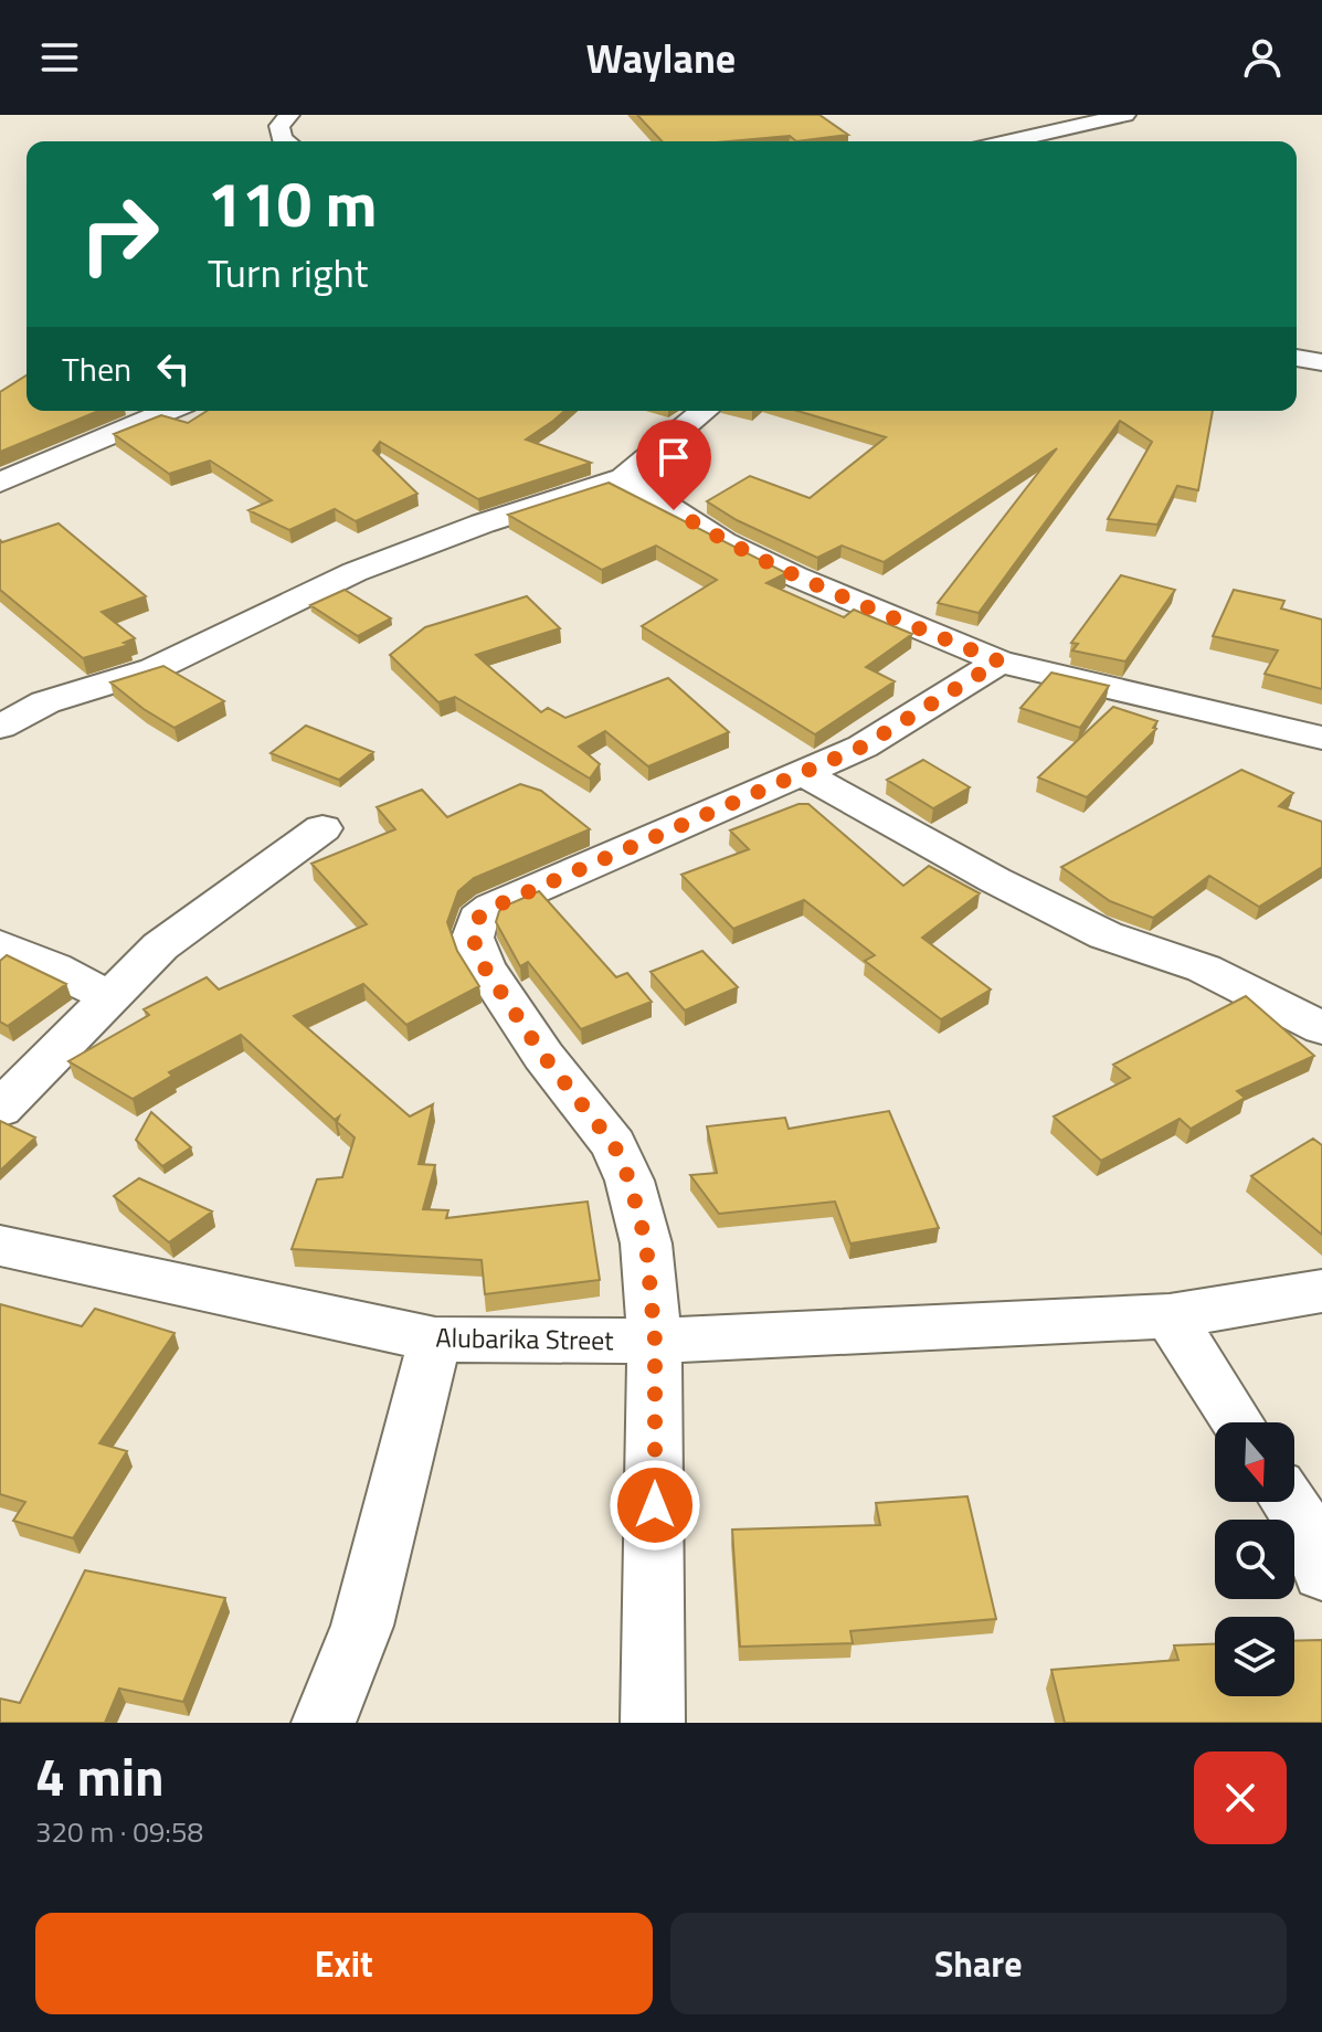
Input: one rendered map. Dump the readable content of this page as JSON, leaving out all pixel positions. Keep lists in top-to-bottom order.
{
  "streets": {
    "street": ["Alubarika Street"]
  },
  "north": "bottom",
  "page": {
    "header": "Waylane",
    "turn": ["110 m", "Turn right"],
    "then": "Then",
    "heading": ["4 min", "320 m · 09:58"],
    "buttons": ["Exit", "Share"]
  }
}
